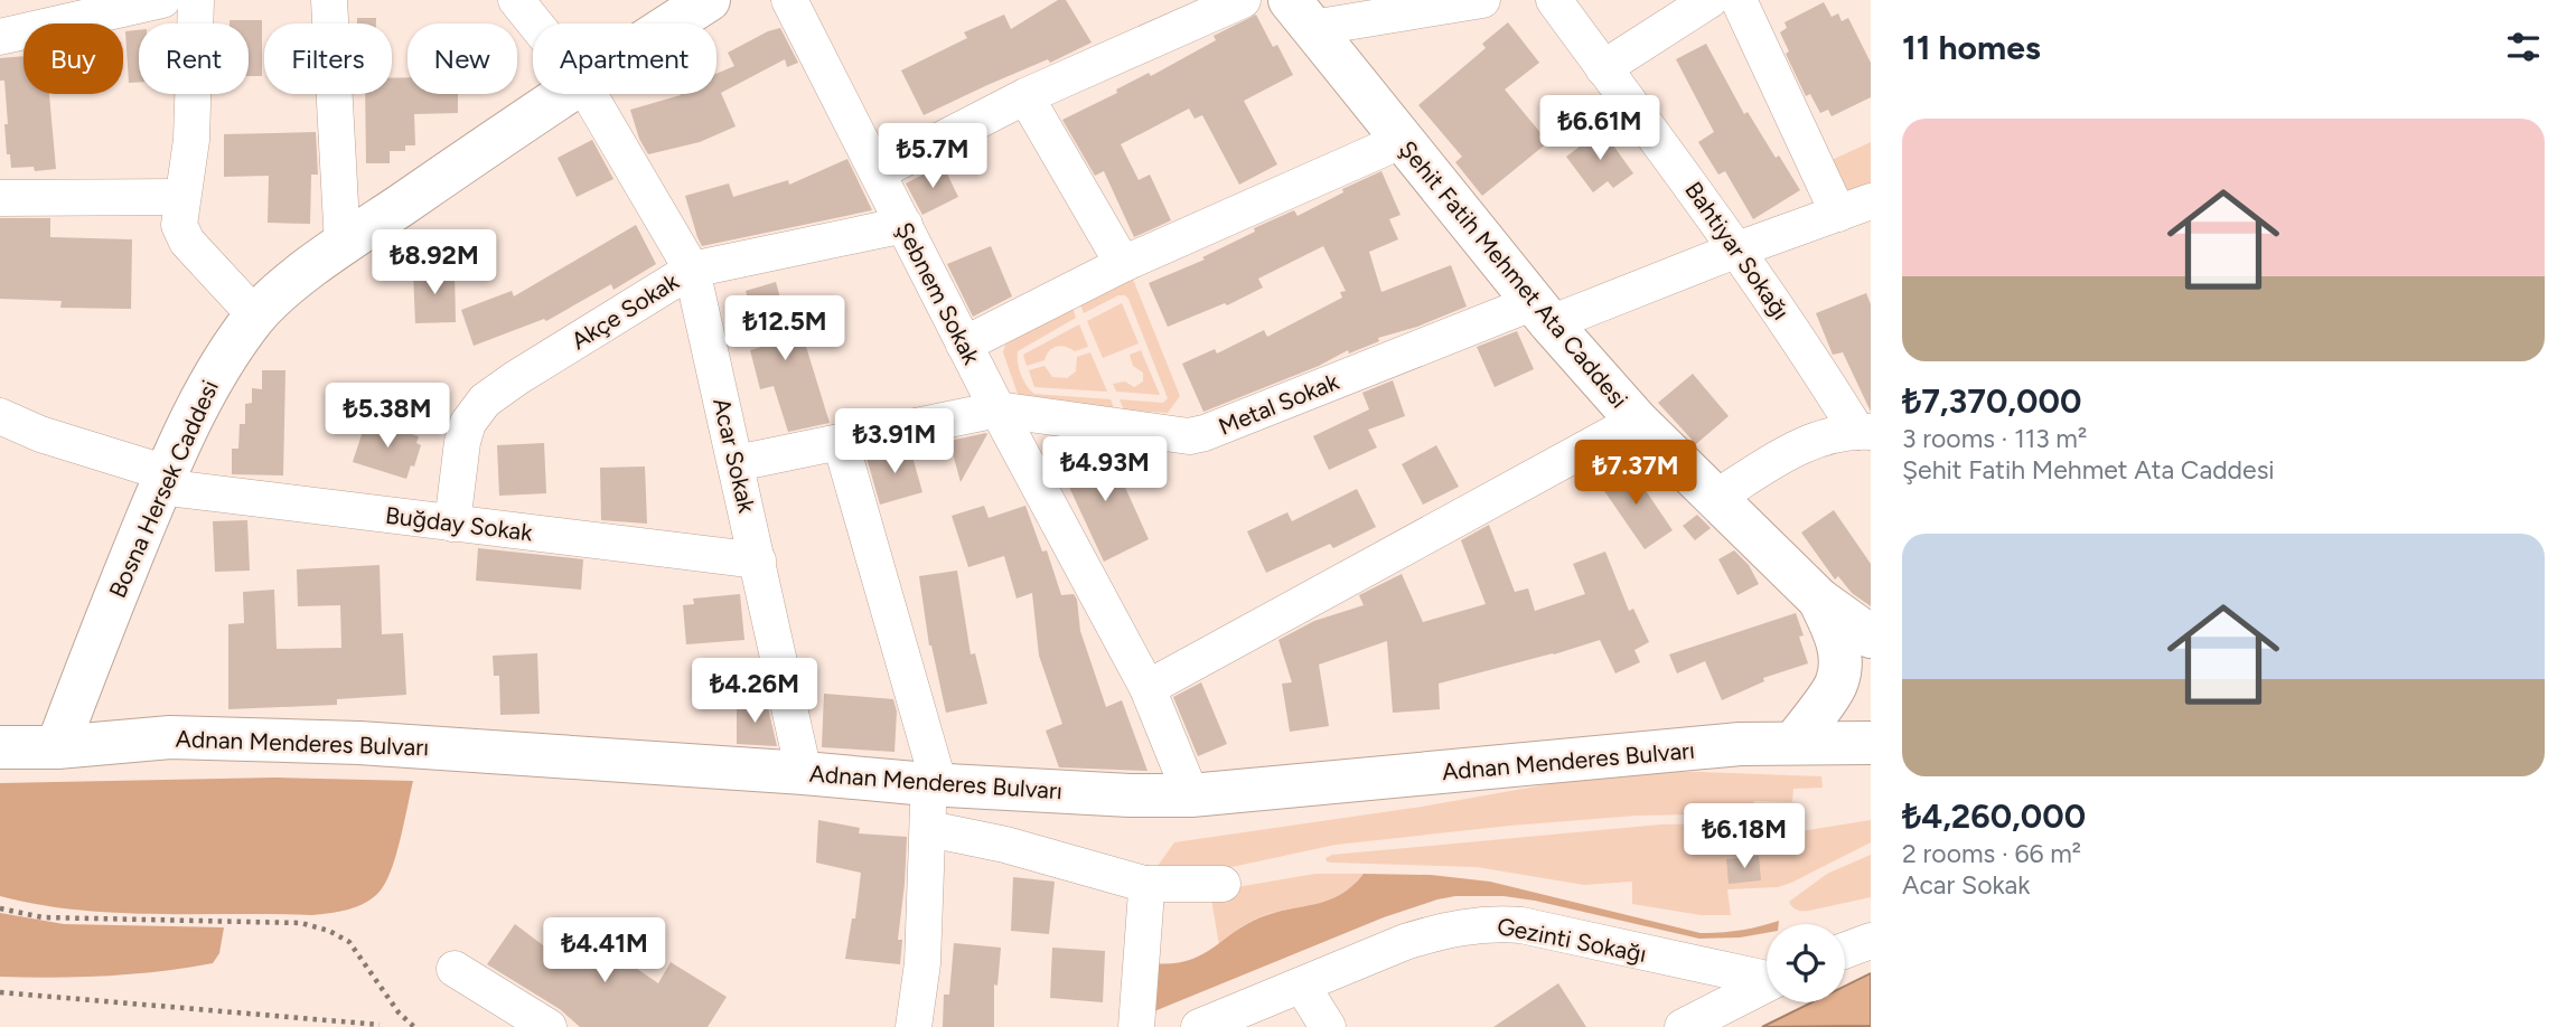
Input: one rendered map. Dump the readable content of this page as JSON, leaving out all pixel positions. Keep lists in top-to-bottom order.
{
  "streets": {
    "main road": ["Şehit Fatih Mehmet Ata Caddesi", "Bosna Hersek Caddesi", "Adnan Menderes Bulvarı"],
    "street": [
      "Bahtiyar Sokağı",
      "Şebnem Sokak",
      "Akçe Sokak",
      "Metal Sokak",
      "Acar Sokak",
      "Buğday Sokak",
      "Gezinti Sokağı"
    ]
  },
  "crossings": [
    ["Bahtiyar Sokağı", "Metal Sokak"],
    ["Şehit Fatih Mehmet Ata Caddesi", "Metal Sokak"],
    ["Şehit Fatih Mehmet Ata Caddesi", "Adnan Menderes Bulvarı"],
    ["Şebnem Sokak", "Akçe Sokak"],
    ["Şebnem Sokak", "Metal Sokak"],
    ["Şebnem Sokak", "Adnan Menderes Bulvarı"],
    ["Akçe Sokak", "Acar Sokak"],
    ["Akçe Sokak", "Buğday Sokak"],
    ["Metal Sokak", "Acar Sokak"],
    ["Acar Sokak", "Buğday Sokak"],
    ["Acar Sokak", "Adnan Menderes Bulvarı"],
    ["Bosna Hersek Caddesi", "Buğday Sokak"],
    ["Bosna Hersek Caddesi", "Adnan Menderes Bulvarı"]
  ],
  "page": {
    "heading": "11 homes",
    "chip": [
      "Buy",
      "Rent",
      "Filters",
      "New",
      "Apartment"
    ],
    "list": [
      {
        "name": "₺7,370,000",
        "note": "3 rooms · 113 m² · Şehit Fatih Mehmet Ata Caddesi"
      },
      {
        "name": "₺4,260,000",
        "note": "2 rooms · 66 m² · Acar Sokak"
      }
    ],
    "price": [
      "₺6.61M",
      "₺5.7M",
      "₺8.92M",
      "₺12.5M",
      "₺5.38M",
      "₺3.91M",
      "₺4.93M",
      "₺7.37M",
      "₺4.26M",
      "₺6.18M",
      "₺4.41M"
    ]
  }
}
